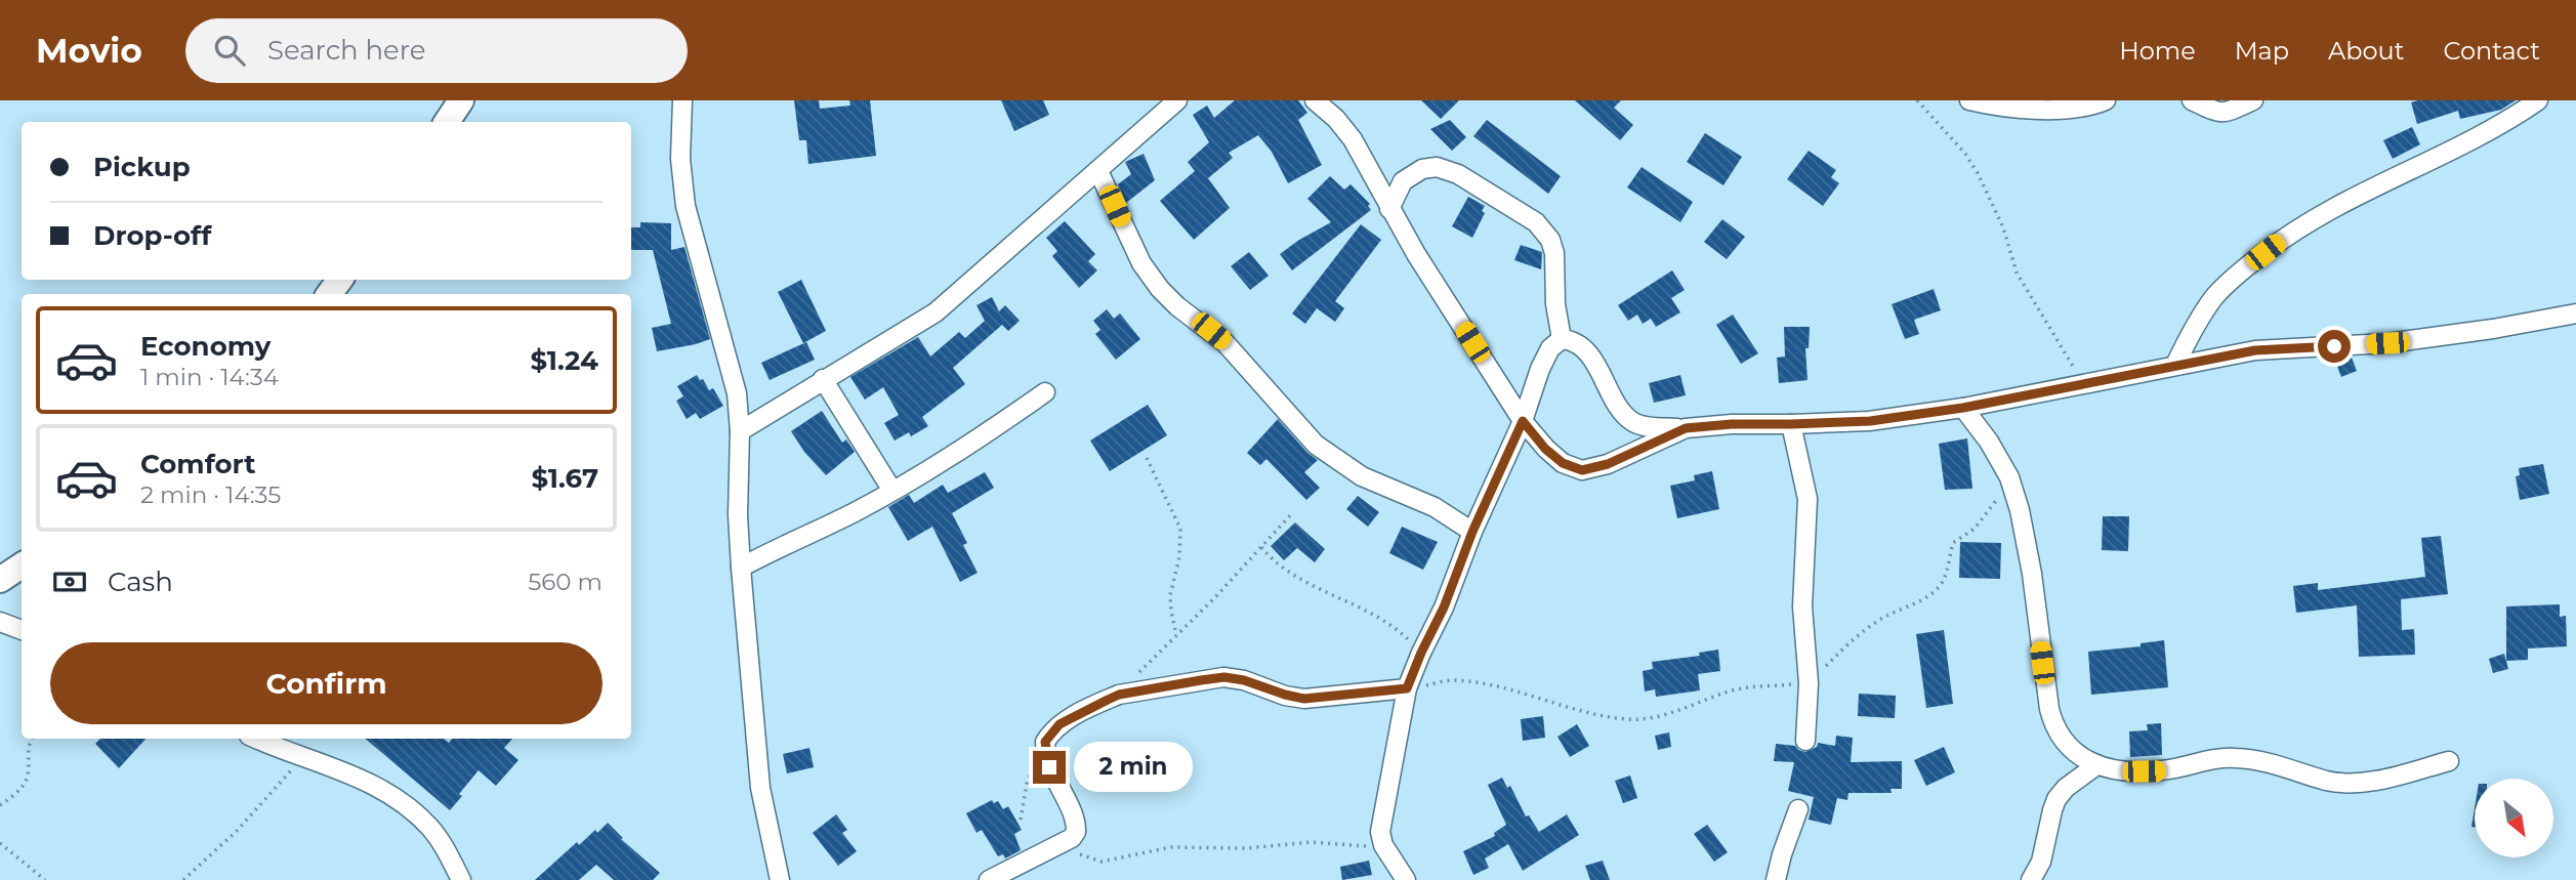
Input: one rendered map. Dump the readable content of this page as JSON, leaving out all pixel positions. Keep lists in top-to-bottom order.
{
  "north": "bottom right",
  "page": {
    "header": "Movio",
    "search": "Search here",
    "nav": [
      "Home",
      "Map",
      "About",
      "Contact"
    ],
    "banner": ["Pickup", "Drop-off"],
    "list": [
      {
        "name": "Economy",
        "note": "1 min · 14:34",
        "value": "$1.24"
      },
      {
        "name": "Comfort",
        "note": "2 min · 14:35",
        "value": "$1.67"
      }
    ],
    "pay": ["Cash", "560 m"],
    "buttons": "Confirm",
    "bubble": "2 min"
  }
}
